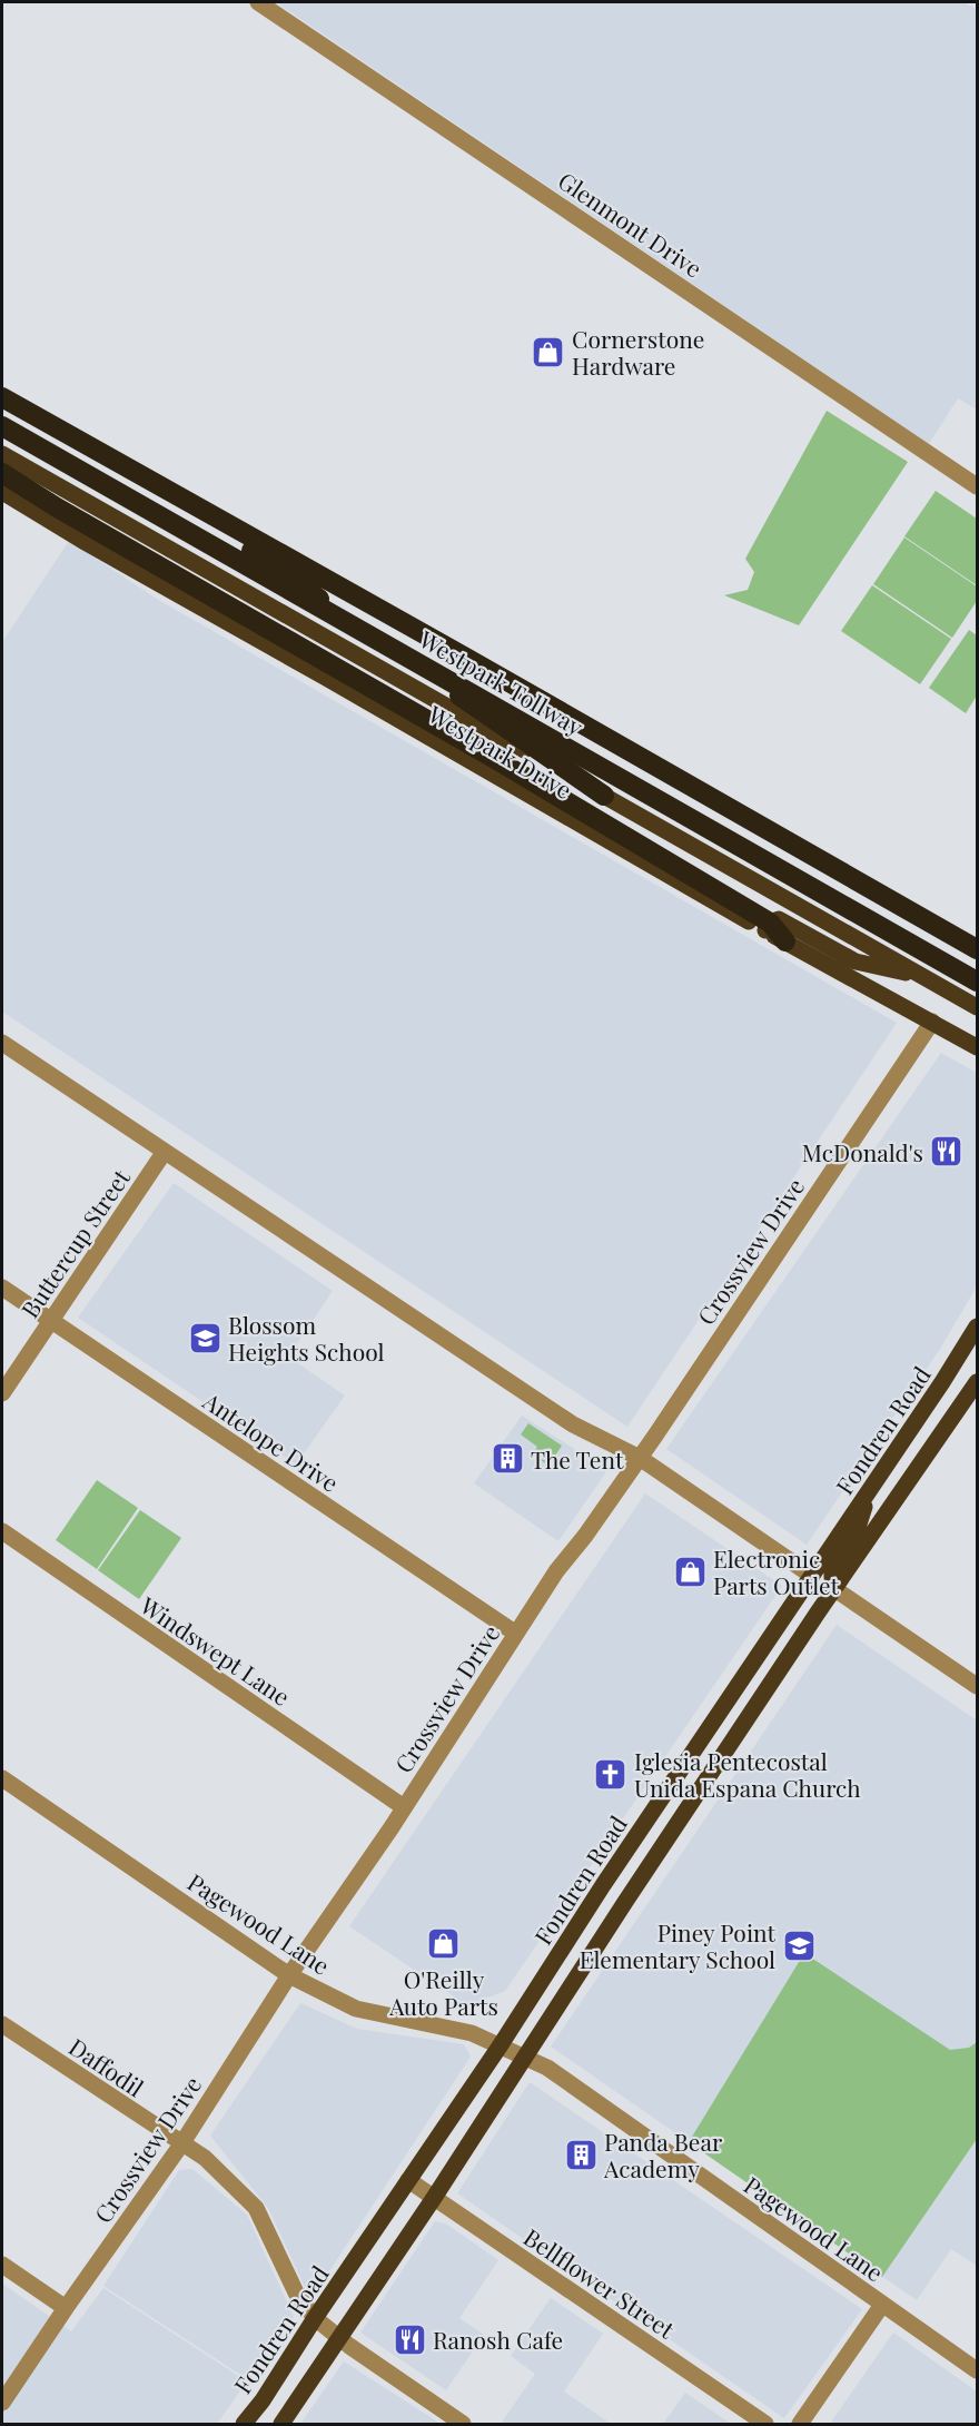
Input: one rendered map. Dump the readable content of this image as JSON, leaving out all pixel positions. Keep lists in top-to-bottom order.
{
  "streets": {
    "highway": ["Westpark Tollway"],
    "main road": ["Westpark Drive", "Fondren Road"],
    "street": [
      "Glenmont Drive",
      "Buttercup Street",
      "Crossview Drive",
      "Antelope Drive",
      "Windswept Lane",
      "Pagewood Lane",
      "Daffodil",
      "Bellflower Street"
    ]
  },
  "crossings": [
    ["Buttercup Street", "Antelope Drive"],
    ["Crossview Drive", "Antelope Drive"],
    ["Crossview Drive", "Windswept Lane"],
    ["Crossview Drive", "Pagewood Lane"],
    ["Crossview Drive", "Daffodil"],
    ["Fondren Road", "Pagewood Lane"],
    ["Fondren Road", "Daffodil"],
    ["Fondren Road", "Bellflower Street"]
  ],
  "places": {
    "shop": ["Cornerstone Hardware", "Electronic Parts Outlet", "O'Reilly Auto Parts"],
    "restaurant": ["McDonald's", "Ranosh Cafe"],
    "school or university": ["Blossom Heights School", "Piney Point Elementary School"],
    "building": ["The Tent", "Panda Bear Academy"],
    "church": ["Iglesia Pentecostal Unida Espana Church"]
  }
}
